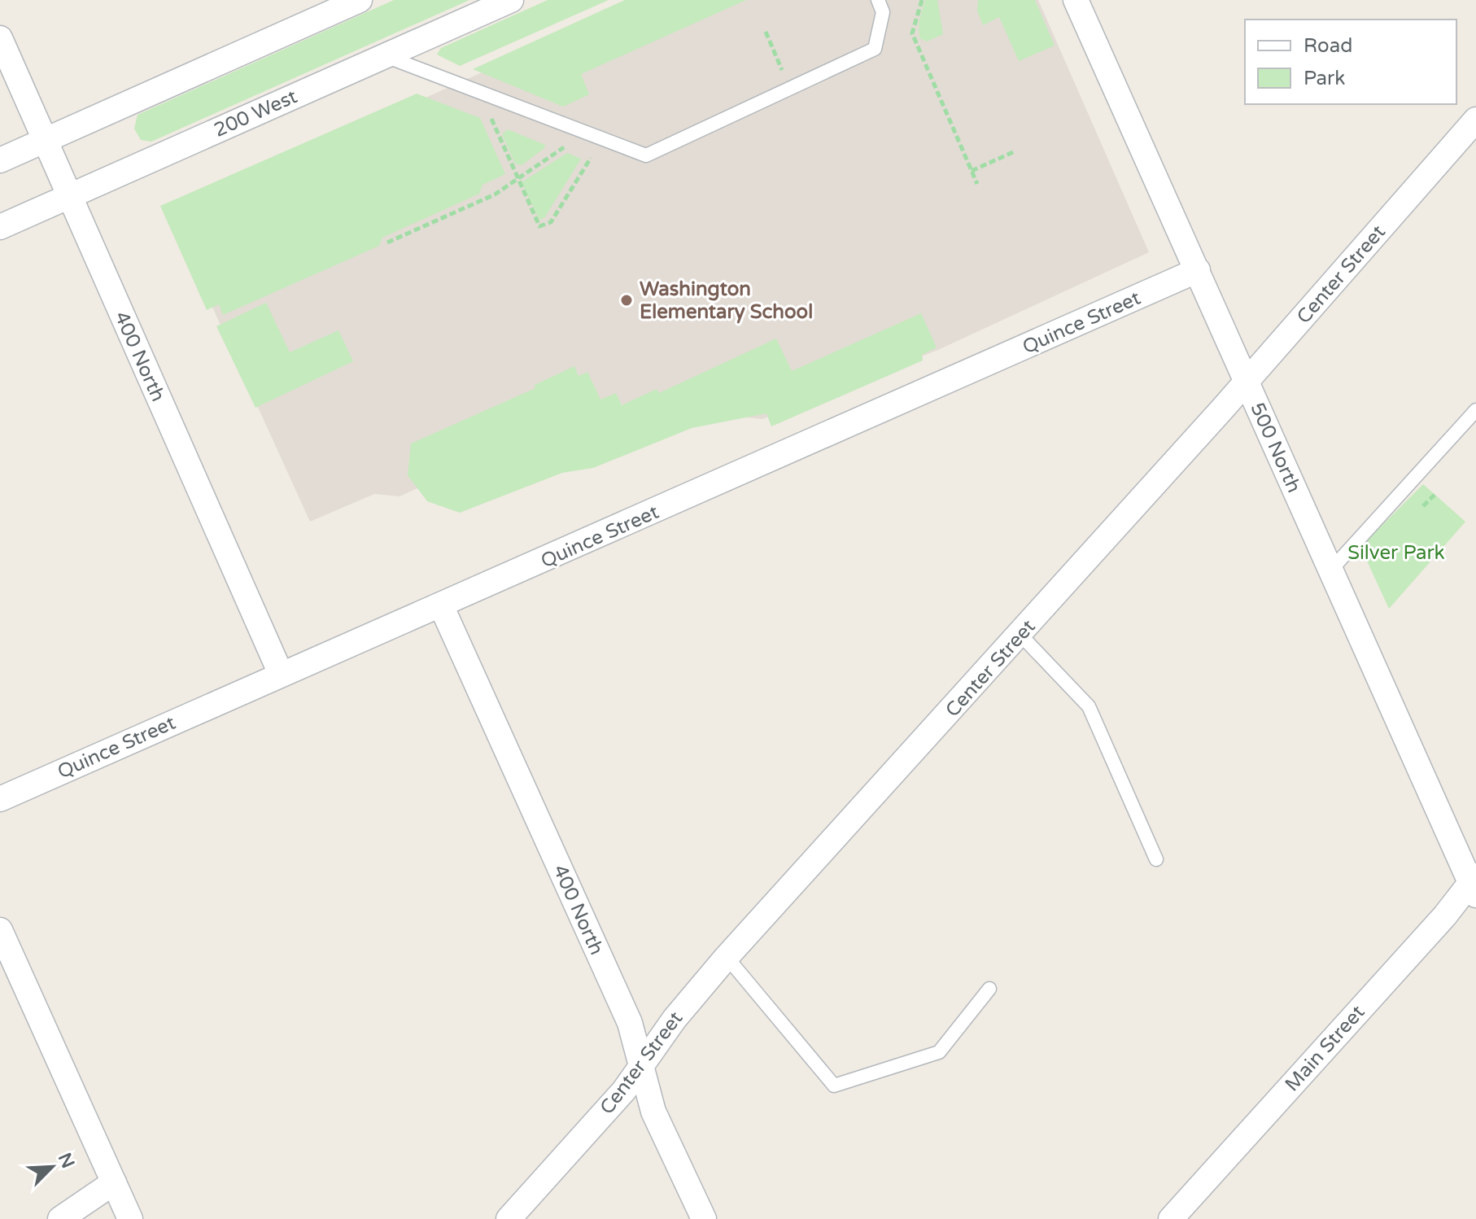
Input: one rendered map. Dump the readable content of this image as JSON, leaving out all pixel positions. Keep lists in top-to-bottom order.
{
  "streets": {
    "street": [
      "200 West",
      "Center Street",
      "Quince Street",
      "400 North",
      "500 North",
      "Main Street"
    ]
  },
  "crossings": [
    ["200 West", "400 North"],
    ["Center Street", "400 North"],
    ["Center Street", "500 North"],
    ["Quince Street", "400 North"],
    ["Quince Street", "500 North"],
    ["500 North", "Main Street"]
  ],
  "parks": ["Silver Park"],
  "places": ["Washington Elementary School"],
  "legend": ["Road", "Park"],
  "north": "top right"
}
